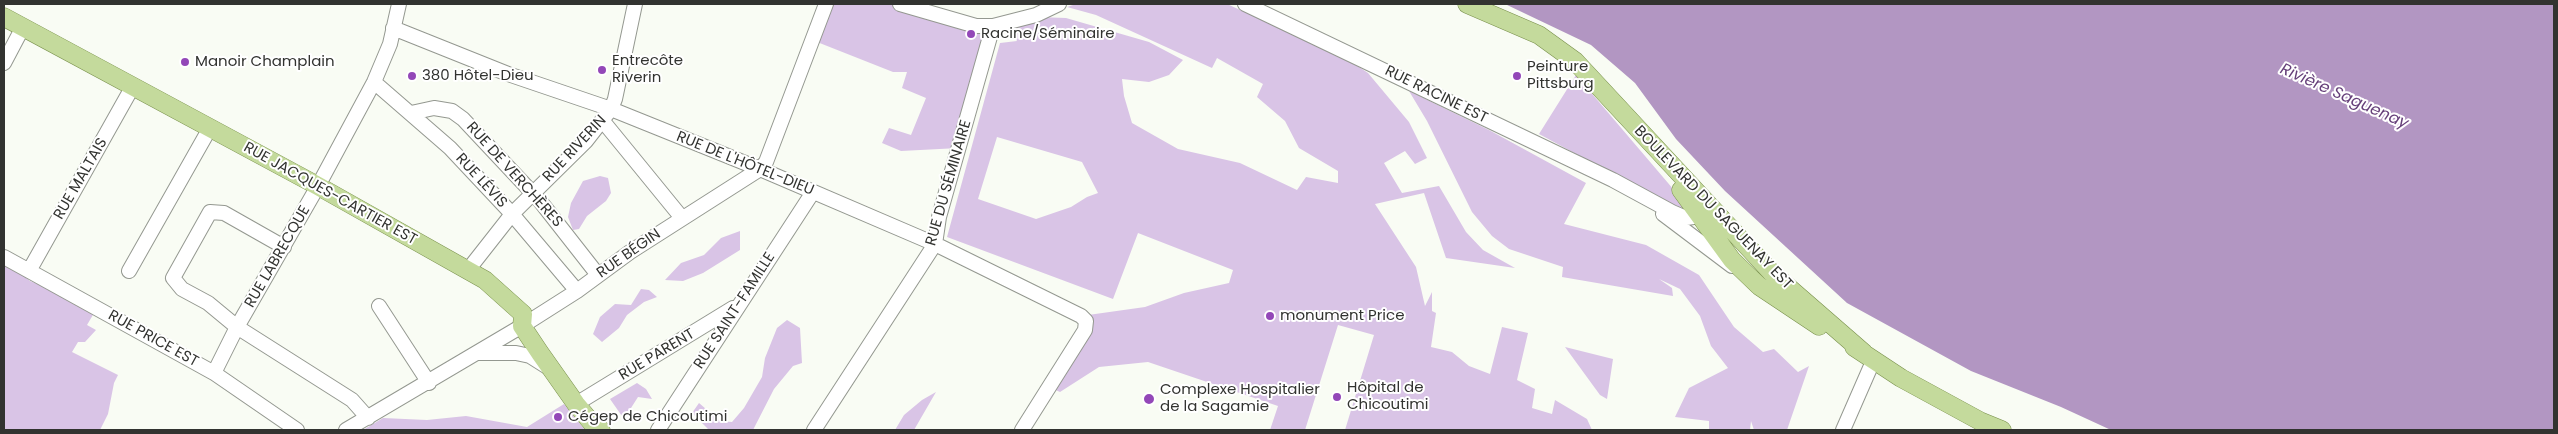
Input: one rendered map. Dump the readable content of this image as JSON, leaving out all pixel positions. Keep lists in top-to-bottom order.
{
  "streets": {
    "main road": ["RUE JACQUES-CARTIER EST", "BOULEVARD DU SAGUENAY EST"],
    "street": [
      "RUE RACINE EST",
      "RUE RIVERIN",
      "RUE DE L'HÔTEL-DIEU",
      "RUE DE VERCHÈRES",
      "RUE MALTAIS",
      "RUE LÉVIS",
      "RUE DU SÉMINAIRE",
      "RUE BÉGIN",
      "RUE LABRECQUE",
      "RUE SAINT-FAMILLE",
      "RUE PRICE EST",
      "RUE PARENT"
    ]
  },
  "crossings": [
    ["RUE RACINE EST", "BOULEVARD DU SAGUENAY EST"],
    ["RUE RIVERIN", "RUE DE L'HÔTEL-DIEU"],
    ["RUE RIVERIN", "RUE DE VERCHÈRES"],
    ["RUE RIVERIN", "RUE LÉVIS"],
    ["RUE RIVERIN", "RUE JACQUES-CARTIER EST"],
    ["RUE DE L'HÔTEL-DIEU", "RUE DU SÉMINAIRE"],
    ["RUE DE L'HÔTEL-DIEU", "RUE BÉGIN"],
    ["RUE DE L'HÔTEL-DIEU", "RUE LABRECQUE"],
    ["RUE DE L'HÔTEL-DIEU", "RUE SAINT-FAMILLE"],
    ["RUE DE VERCHÈRES", "RUE LÉVIS"],
    ["RUE DE VERCHÈRES", "RUE BÉGIN"],
    ["RUE MALTAIS", "RUE JACQUES-CARTIER EST"],
    ["RUE MALTAIS", "RUE PRICE EST"],
    ["RUE LÉVIS", "RUE BÉGIN"],
    ["RUE LÉVIS", "RUE LABRECQUE"],
    ["RUE JACQUES-CARTIER EST", "RUE BÉGIN"],
    ["RUE JACQUES-CARTIER EST", "RUE LABRECQUE"],
    ["RUE JACQUES-CARTIER EST", "RUE PARENT"],
    ["RUE LABRECQUE", "RUE PRICE EST"],
    ["RUE SAINT-FAMILLE", "RUE PARENT"]
  ],
  "water": ["Rivière Saguenay"],
  "places": [
    "Racine/Séminaire",
    "Manoir Champlain",
    "Entrecôte Riverin",
    "380 Hôtel-Dieu",
    "Peinture Pittsburg",
    "monument Price",
    "Hôpital de Chicoutimi",
    "Complexe Hospitalier de la Sagamie",
    "Cégep de Chicoutimi"
  ]
}
